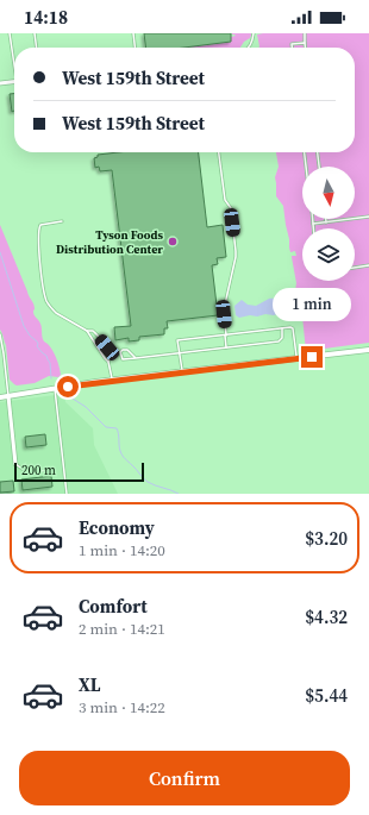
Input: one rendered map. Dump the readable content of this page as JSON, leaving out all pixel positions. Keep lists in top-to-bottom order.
{
  "places": ["Tyson Foods Distribution Center"],
  "scale_bar": "200 m",
  "north": "bottom",
  "page": {
    "status": "14:18",
    "banner": ["West 159th Street", "West 159th Street"],
    "bubble": "1 min",
    "scale": "200 m",
    "list": [
      {
        "name": "Economy",
        "note": "1 min · 14:20",
        "value": "$3.20"
      },
      {
        "name": "Comfort",
        "note": "2 min · 14:21",
        "value": "$4.32"
      },
      {
        "name": "XL",
        "note": "3 min · 14:22",
        "value": "$5.44"
      }
    ],
    "buttons": "Confirm"
  }
}
